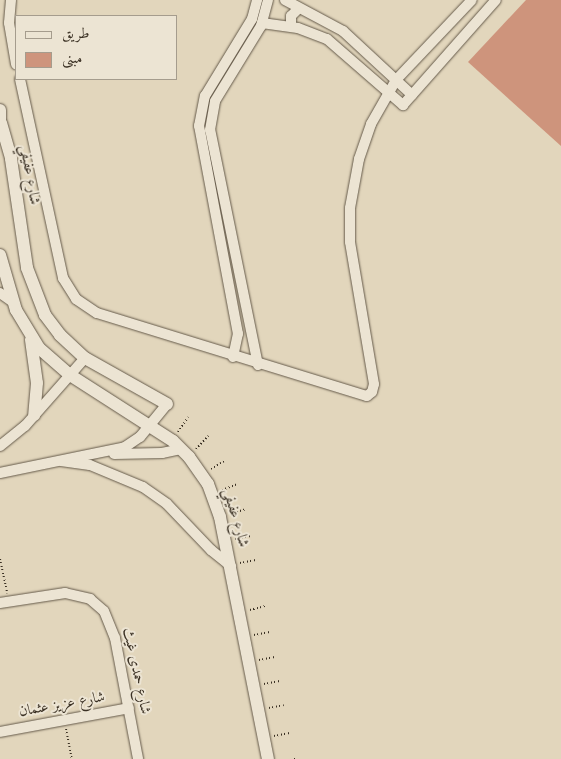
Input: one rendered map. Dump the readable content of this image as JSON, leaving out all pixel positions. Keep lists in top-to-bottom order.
{
  "streets": {
    "street": ["شارع عفيفي", "شارع حمدى غيث", "شارع عزيز عثمان"]
  },
  "crossings": [
    ["شارع حمدى غيث", "شارع عزيز عثمان"]
  ],
  "legend": ["طريق", "مبنى"]
}
